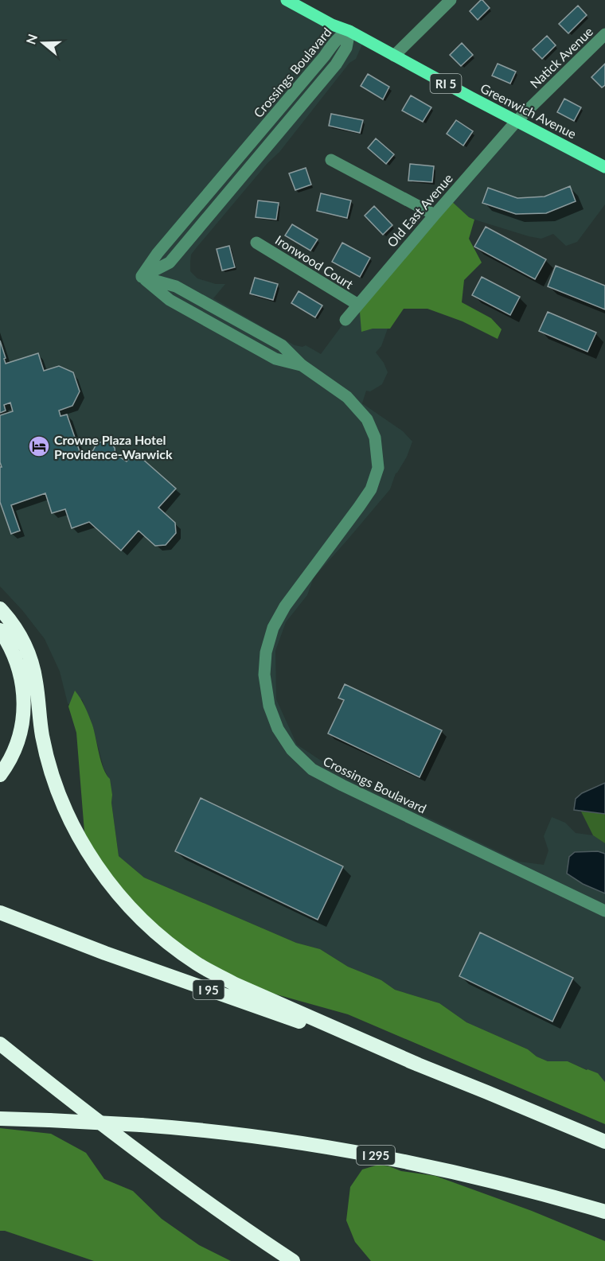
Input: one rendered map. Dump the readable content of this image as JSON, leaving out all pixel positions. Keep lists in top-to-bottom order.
{
  "streets": {
    "highway": ["I 95", "I 295"],
    "main road": ["RI 5", "Greenwich Avenue"],
    "street": [
      "Natick Avenue",
      "Crossings Boulavard",
      "Old East Avenue",
      "Ironwood Court"
    ]
  },
  "crossings": [
    ["Natick Avenue", "Greenwich Avenue"],
    ["Natick Avenue", "Old East Avenue"],
    ["Crossings Boulavard", "Greenwich Avenue"],
    ["Greenwich Avenue", "Old East Avenue"],
    ["Old East Avenue", "Ironwood Court"]
  ],
  "places": {
    "hotel": ["Crowne Plaza Hotel Providence-Warwick"]
  },
  "north": "left"
}
